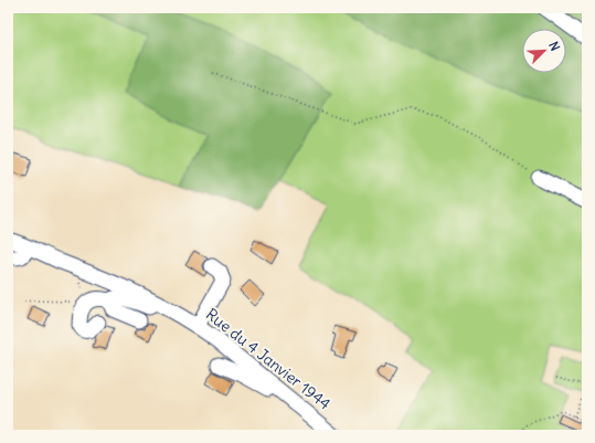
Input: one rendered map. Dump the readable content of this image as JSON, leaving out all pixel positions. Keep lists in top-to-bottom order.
{
  "streets": {
    "street": ["Rue du 4 Janvier 1944"]
  },
  "north": "top right"
}
